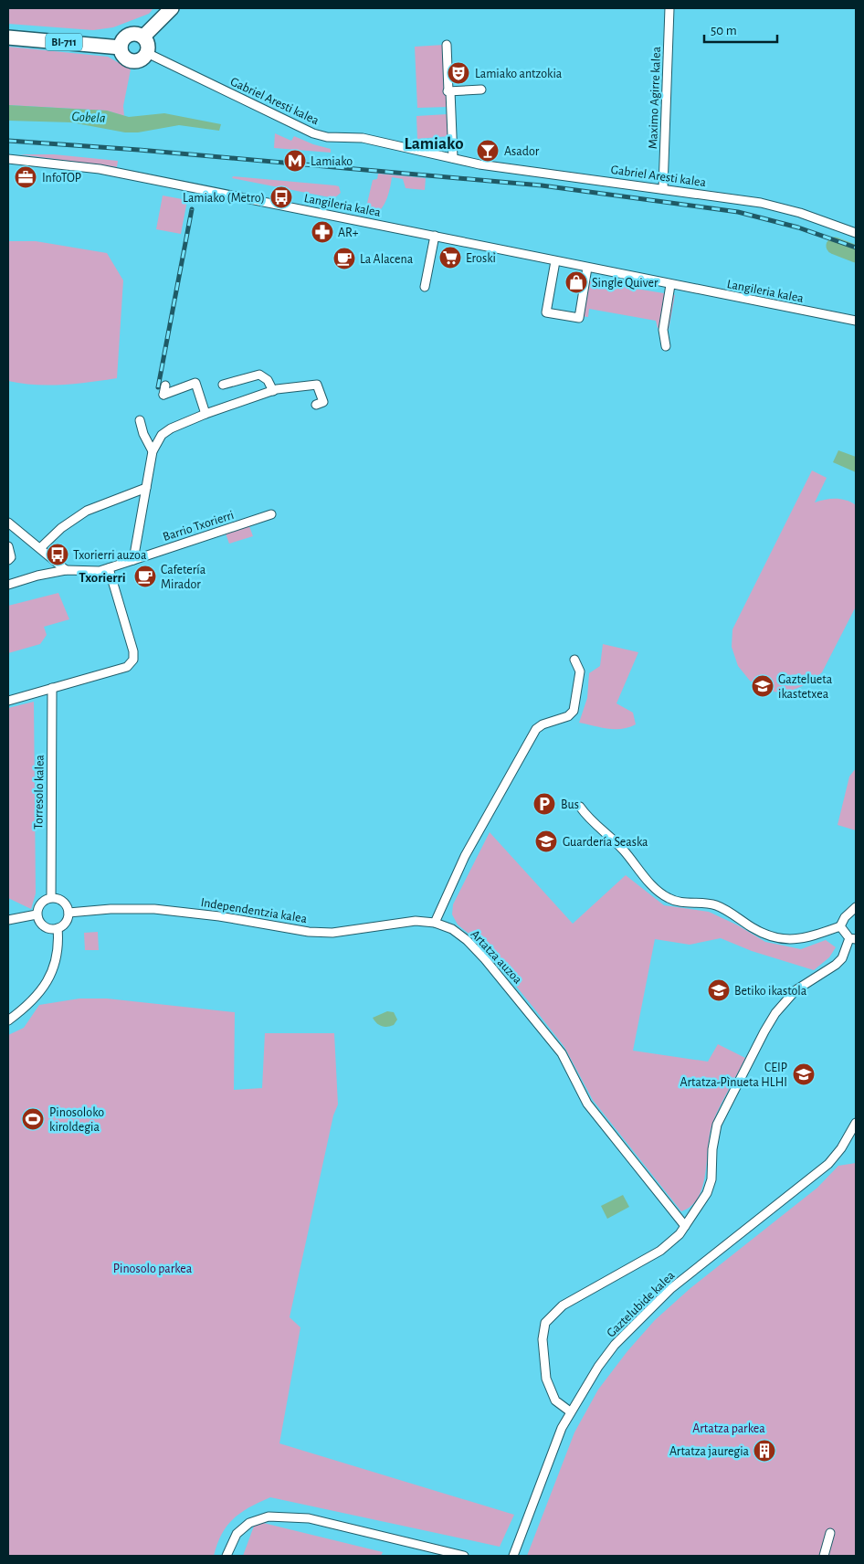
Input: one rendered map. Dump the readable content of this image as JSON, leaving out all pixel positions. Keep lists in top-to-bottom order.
{
  "streets": {
    "main road": ["BI-711"],
    "street": [
      "Maximo Agirre kalea",
      "Gabriel Aresti kalea",
      "Langileria kalea",
      "Barrio Txorierri",
      "Torresolo kalea",
      "Independentzia kalea",
      "Artatza auzoa",
      "Gaztelubide kalea"
    ]
  },
  "crossings": [
    ["BI-711", "Gabriel Aresti kalea"],
    ["Maximo Agirre kalea", "Gabriel Aresti kalea"],
    ["Torresolo kalea", "Independentzia kalea"],
    ["Independentzia kalea", "Artatza auzoa"]
  ],
  "districts": ["Lamiako", "Txorierri"],
  "water": ["Gobela"],
  "parks": ["Pinosolo parkea", "Artatza parkea"],
  "places": {
    "theatre": ["Lamiako antzokia"],
    "bar": ["Asador"],
    "metro station": ["Lamiako"],
    "office": ["InfoTOP"],
    "bus stop": ["Lamiako (Metro)", "Txorierri auzoa"],
    "pharmacy": ["AR+"],
    "supermarket": ["Eroski"],
    "cafe": ["La Alacena", "Cafetería Mirador"],
    "shop": ["Single Quiver"],
    "school or university": [
      "Gaztelueta ikastetxea",
      "Guardería Seaska",
      "Betiko ikastola",
      "CEIP Artatza-Pìnueta HLHI"
    ],
    "parking": ["Bus"],
    "sports": ["Pinosoloko kiroldegia"],
    "building": ["Artatza jauregia"]
  },
  "scale_bar": "50 m"
}
